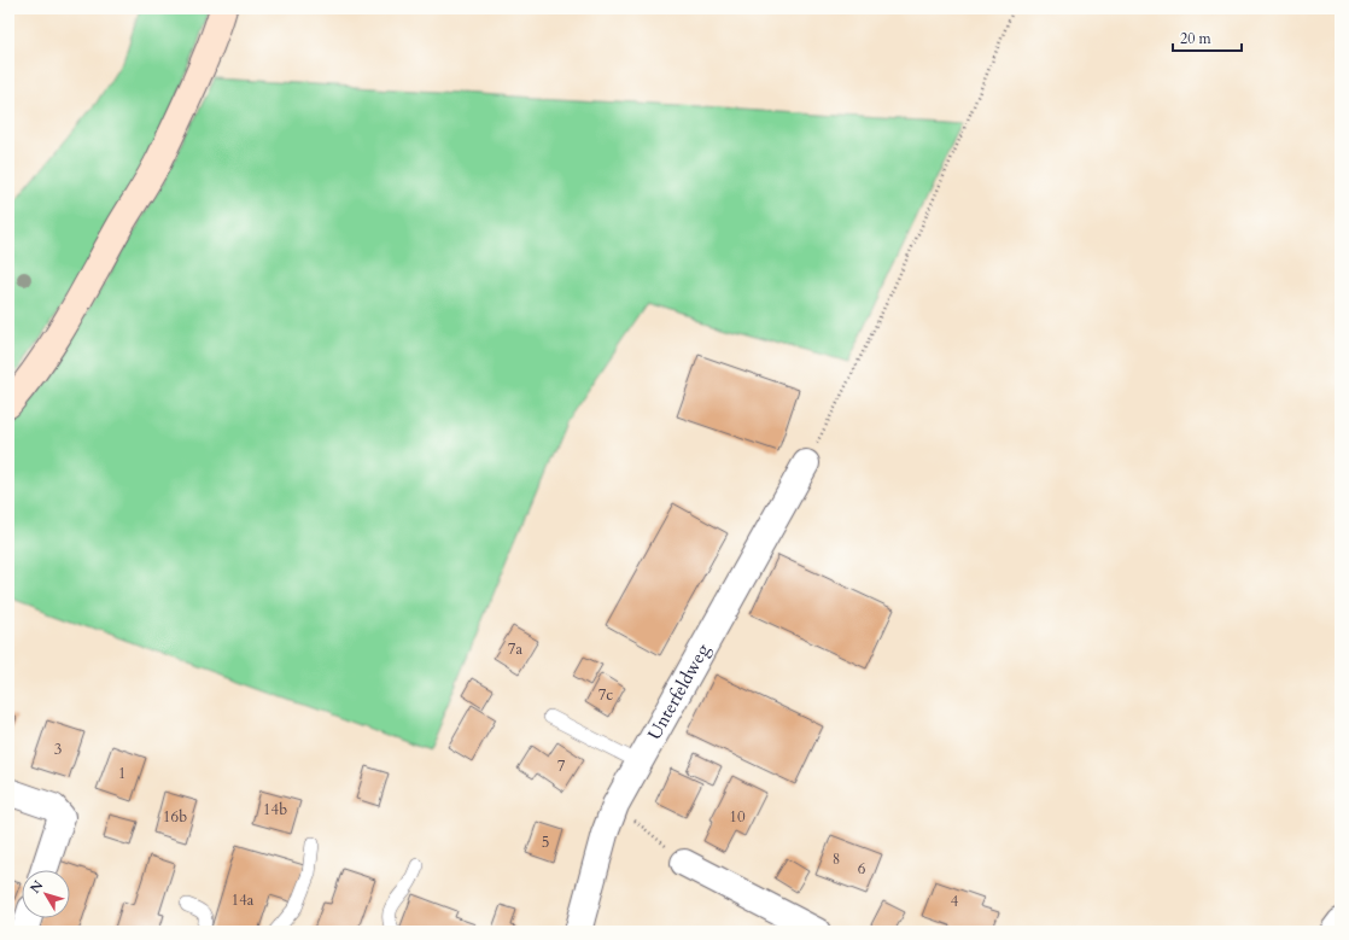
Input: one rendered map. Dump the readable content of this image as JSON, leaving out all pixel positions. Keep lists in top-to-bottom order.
{
  "streets": {
    "street": ["Unterfeldweg"]
  },
  "house_numbers": [
    "7a",
    "7c",
    "3",
    "7",
    "1",
    "14b",
    "16b",
    "10",
    "5",
    "8",
    "6",
    "14a",
    "4"
  ],
  "scale_bar": "20 m",
  "north": "top left"
}
